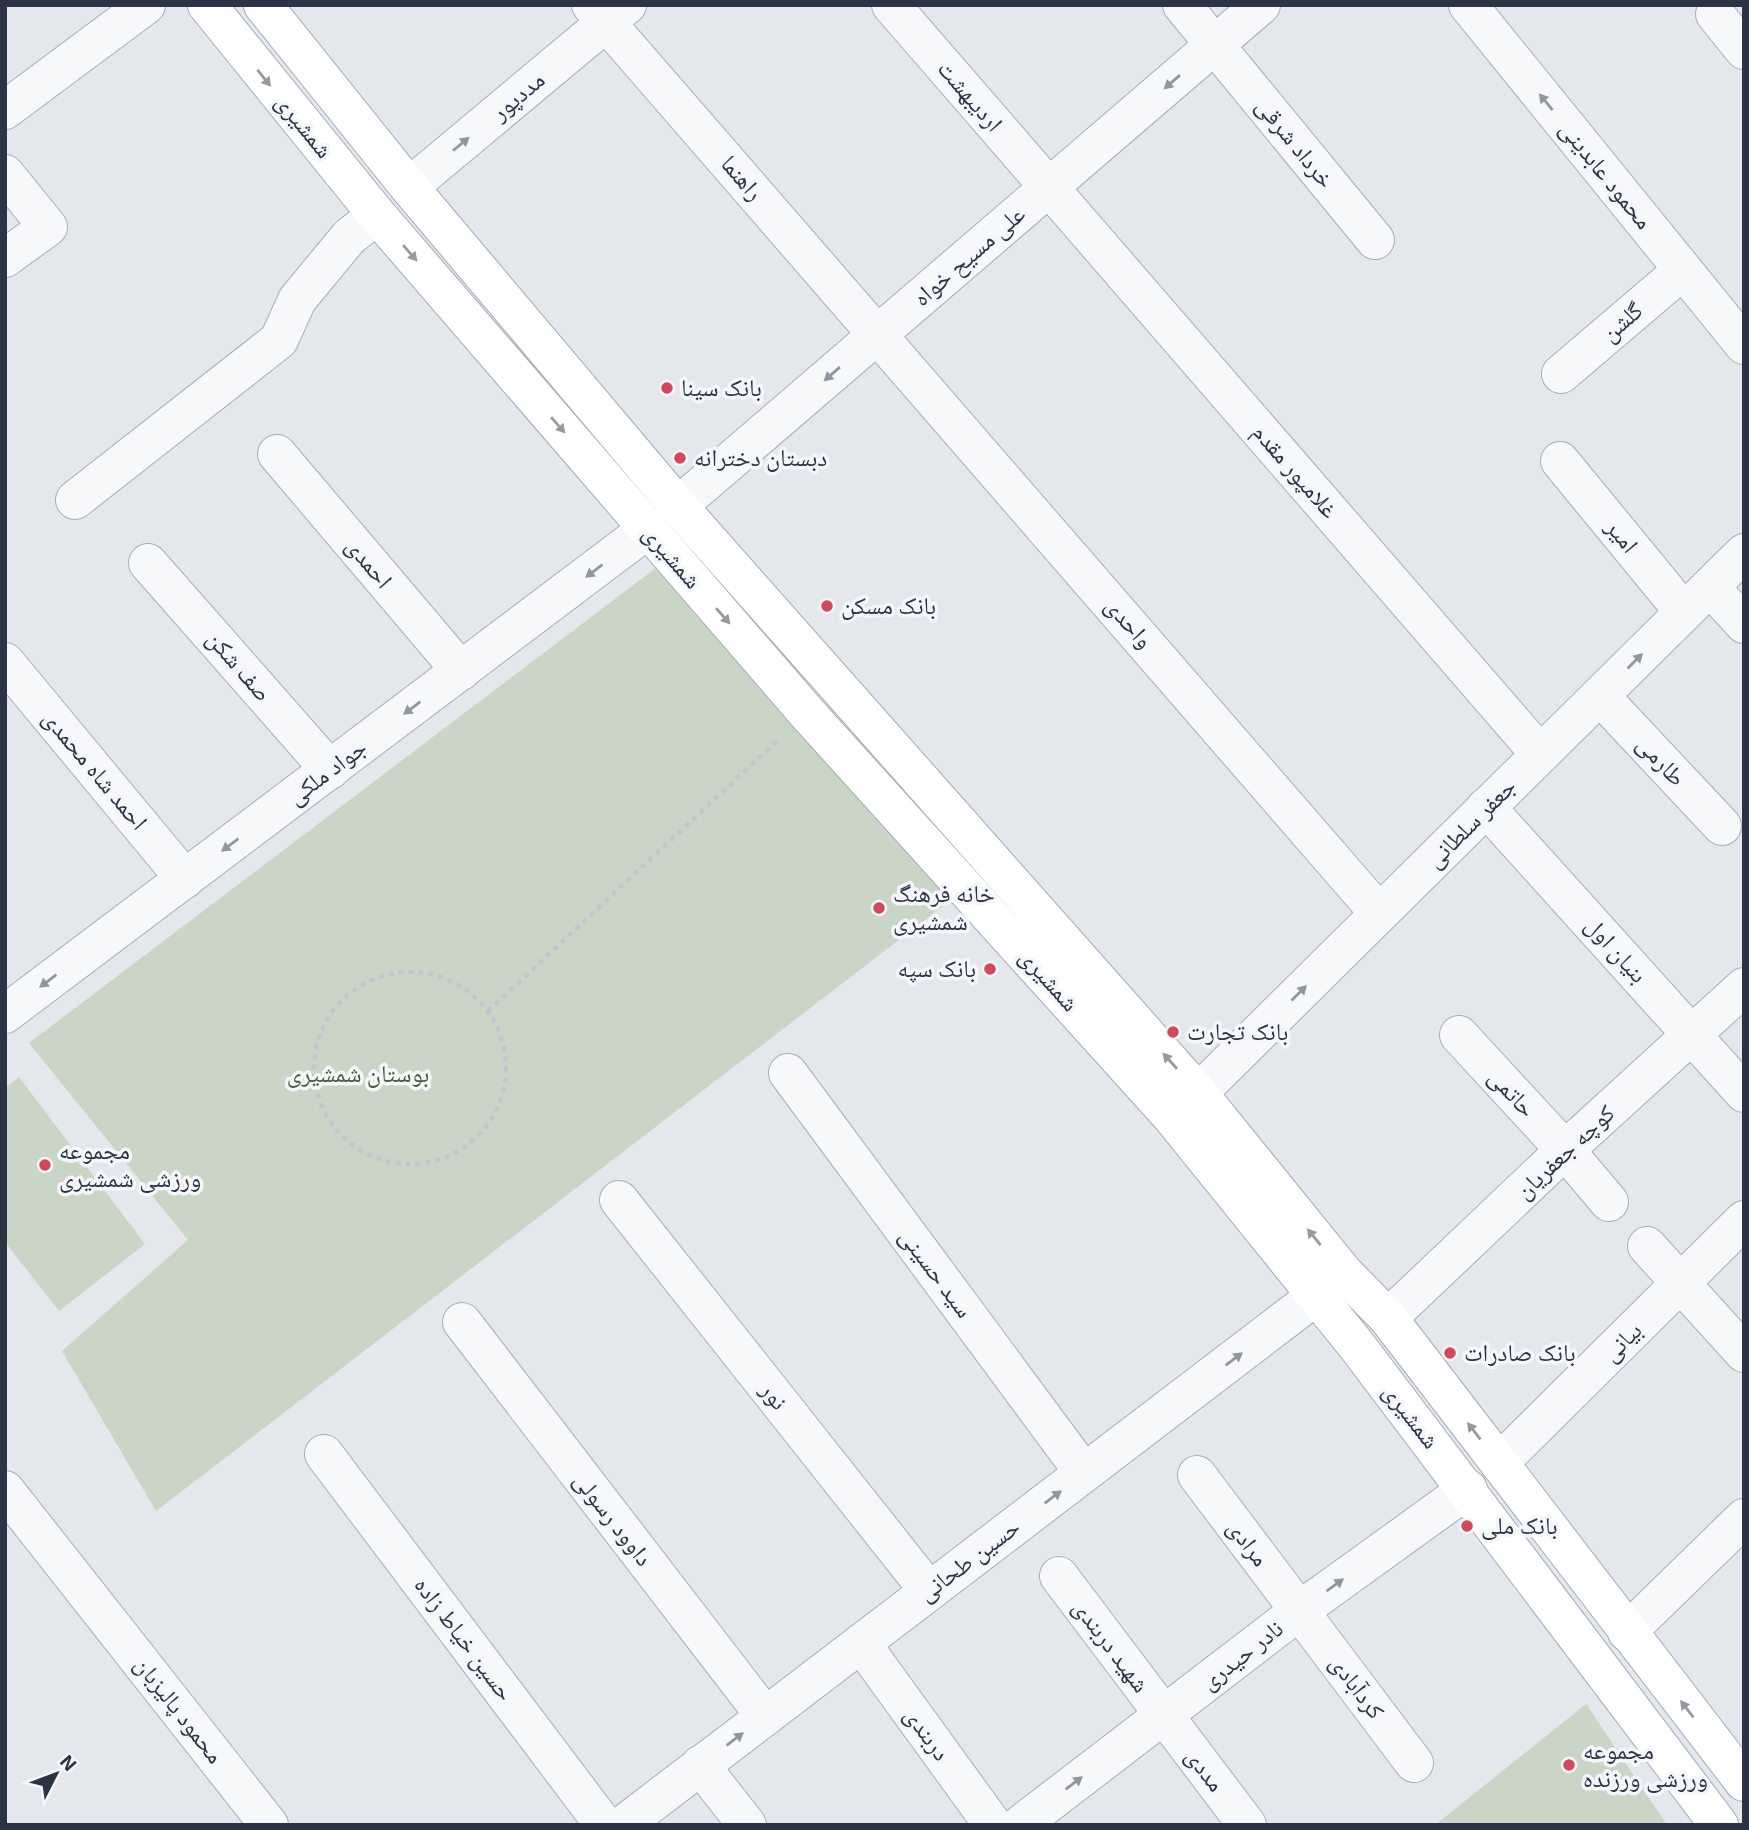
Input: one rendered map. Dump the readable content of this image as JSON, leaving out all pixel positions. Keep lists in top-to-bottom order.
{
  "streets": {
    "main road": ["شمشیری"],
    "street": [
      "مددپور",
      "اردیبهشت",
      "خرداد شرقی",
      "محمود عابدینی",
      "راهنما",
      "علی مسیح خواه",
      "گلشن",
      "غلامپور مقدم",
      "امیر",
      "احمدی",
      "واحدی",
      "صف شکن",
      "طارمی",
      "احمد شاه محمدی",
      "جواد ملکی",
      "جعفر سلطانی",
      "بنیان اول",
      "حاتمی",
      "کوچه جعفریان",
      "سید حسینی",
      "بیانی",
      "نور",
      "داوود رسولی",
      "مرادی",
      "حسین طحانی",
      "حسین خیاط زاده",
      "شهید دربندی",
      "نادر حیدری",
      "کردآبادی",
      "محمود پالیزبان",
      "دربندی",
      "مددی"
    ]
  },
  "crossings": [
    ["مددپور", "شمشیری"],
    ["مددپور", "راهنما"],
    ["اردیبهشت", "علی مسیح خواه"],
    ["اردیبهشت", "غلامپور مقدم"],
    ["شمشیری", "علی مسیح خواه"],
    ["شمشیری", "جواد ملکی"],
    ["شمشیری", "جعفر سلطانی"],
    ["شمشیری", "کوچه جعفریان"],
    ["شمشیری", "بیانی"],
    ["شمشیری", "حسین طحانی"],
    ["شمشیری", "نادر حیدری"],
    ["خرداد شرقی", "علی مسیح خواه"],
    ["محمود عابدینی", "گلشن"],
    ["راهنما", "علی مسیح خواه"],
    ["راهنما", "واحدی"],
    ["علی مسیح خواه", "غلامپور مقدم"],
    ["علی مسیح خواه", "واحدی"],
    ["غلامپور مقدم", "جعفر سلطانی"],
    ["امیر", "جعفر سلطانی"],
    ["احمدی", "جواد ملکی"],
    ["واحدی", "جعفر سلطانی"],
    ["صف شکن", "جواد ملکی"],
    ["طارمی", "جعفر سلطانی"],
    ["احمد شاه محمدی", "جواد ملکی"],
    ["جعفر سلطانی", "بنیان اول"],
    ["بنیان اول", "کوچه جعفریان"],
    ["حاتمی", "کوچه جعفریان"],
    ["سید حسینی", "حسین طحانی"],
    ["نور", "حسین طحانی"],
    ["داوود رسولی", "حسین طحانی"],
    ["مرادی", "نادر حیدری"],
    ["مرادی", "کردآبادی"],
    ["حسین طحانی", "دربندی"],
    ["شهید دربندی", "نادر حیدری"],
    ["شهید دربندی", "مددی"],
    ["نادر حیدری", "کردآبادی"],
    ["نادر حیدری", "مددی"]
  ],
  "one_way": [
    "مددپور",
    "محمود عابدینی",
    "علی مسیح خواه",
    "جواد ملکی",
    "جعفر سلطانی",
    "حسین طحانی",
    "نادر حیدری"
  ],
  "parks": ["بوستان شمشیری"],
  "places": [
    "بانک سینا",
    "دبستان دخترانه",
    "بانک مسکن",
    "خانه فرهنگ شمشیری",
    "بانک سپه",
    "بانک تجارت",
    "مجموعه ورزشی شمشیری",
    "بانک صادرات",
    "بانک ملی",
    "مجموعه ورزشی ورزنده"
  ],
  "north": "top right"
}
